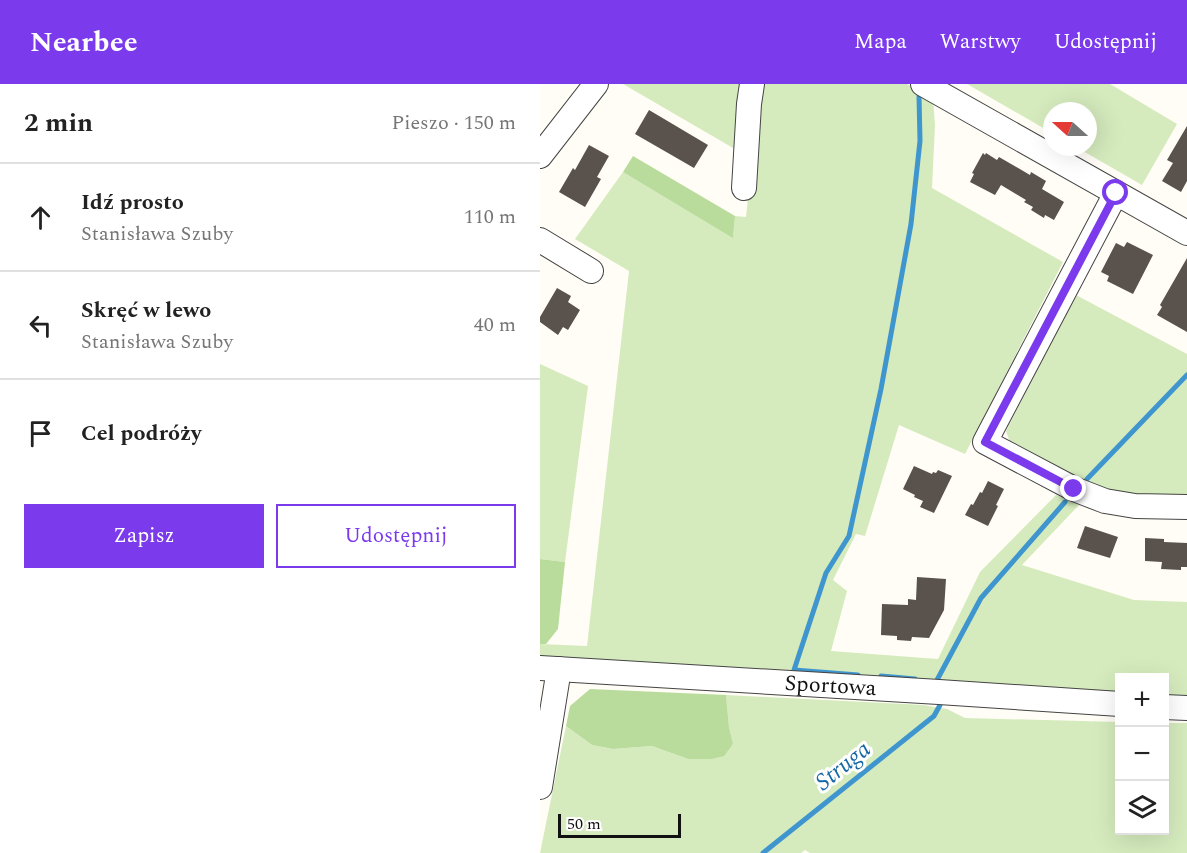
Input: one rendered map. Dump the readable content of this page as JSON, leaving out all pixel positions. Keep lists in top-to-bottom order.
{
  "streets": {
    "street": ["Sportowa"]
  },
  "water": ["Struga"],
  "scale_bar": "50 m",
  "north": "left",
  "page": {
    "header": "Nearbee",
    "nav": ["Mapa", "Warstwy", "Udostępnij"],
    "heading": ["2 min", "Pieszo · 150 m"],
    "list": [
      ["Idź prosto", "Stanisława Szuby", "110 m"],
      ["Skręć w lewo", "Stanisława Szuby", "40 m"],
      "Cel podróży"
    ],
    "buttons": ["Zapisz", "Udostępnij"],
    "map_buttons": ["+", "−"],
    "scale": "50 m"
  }
}
